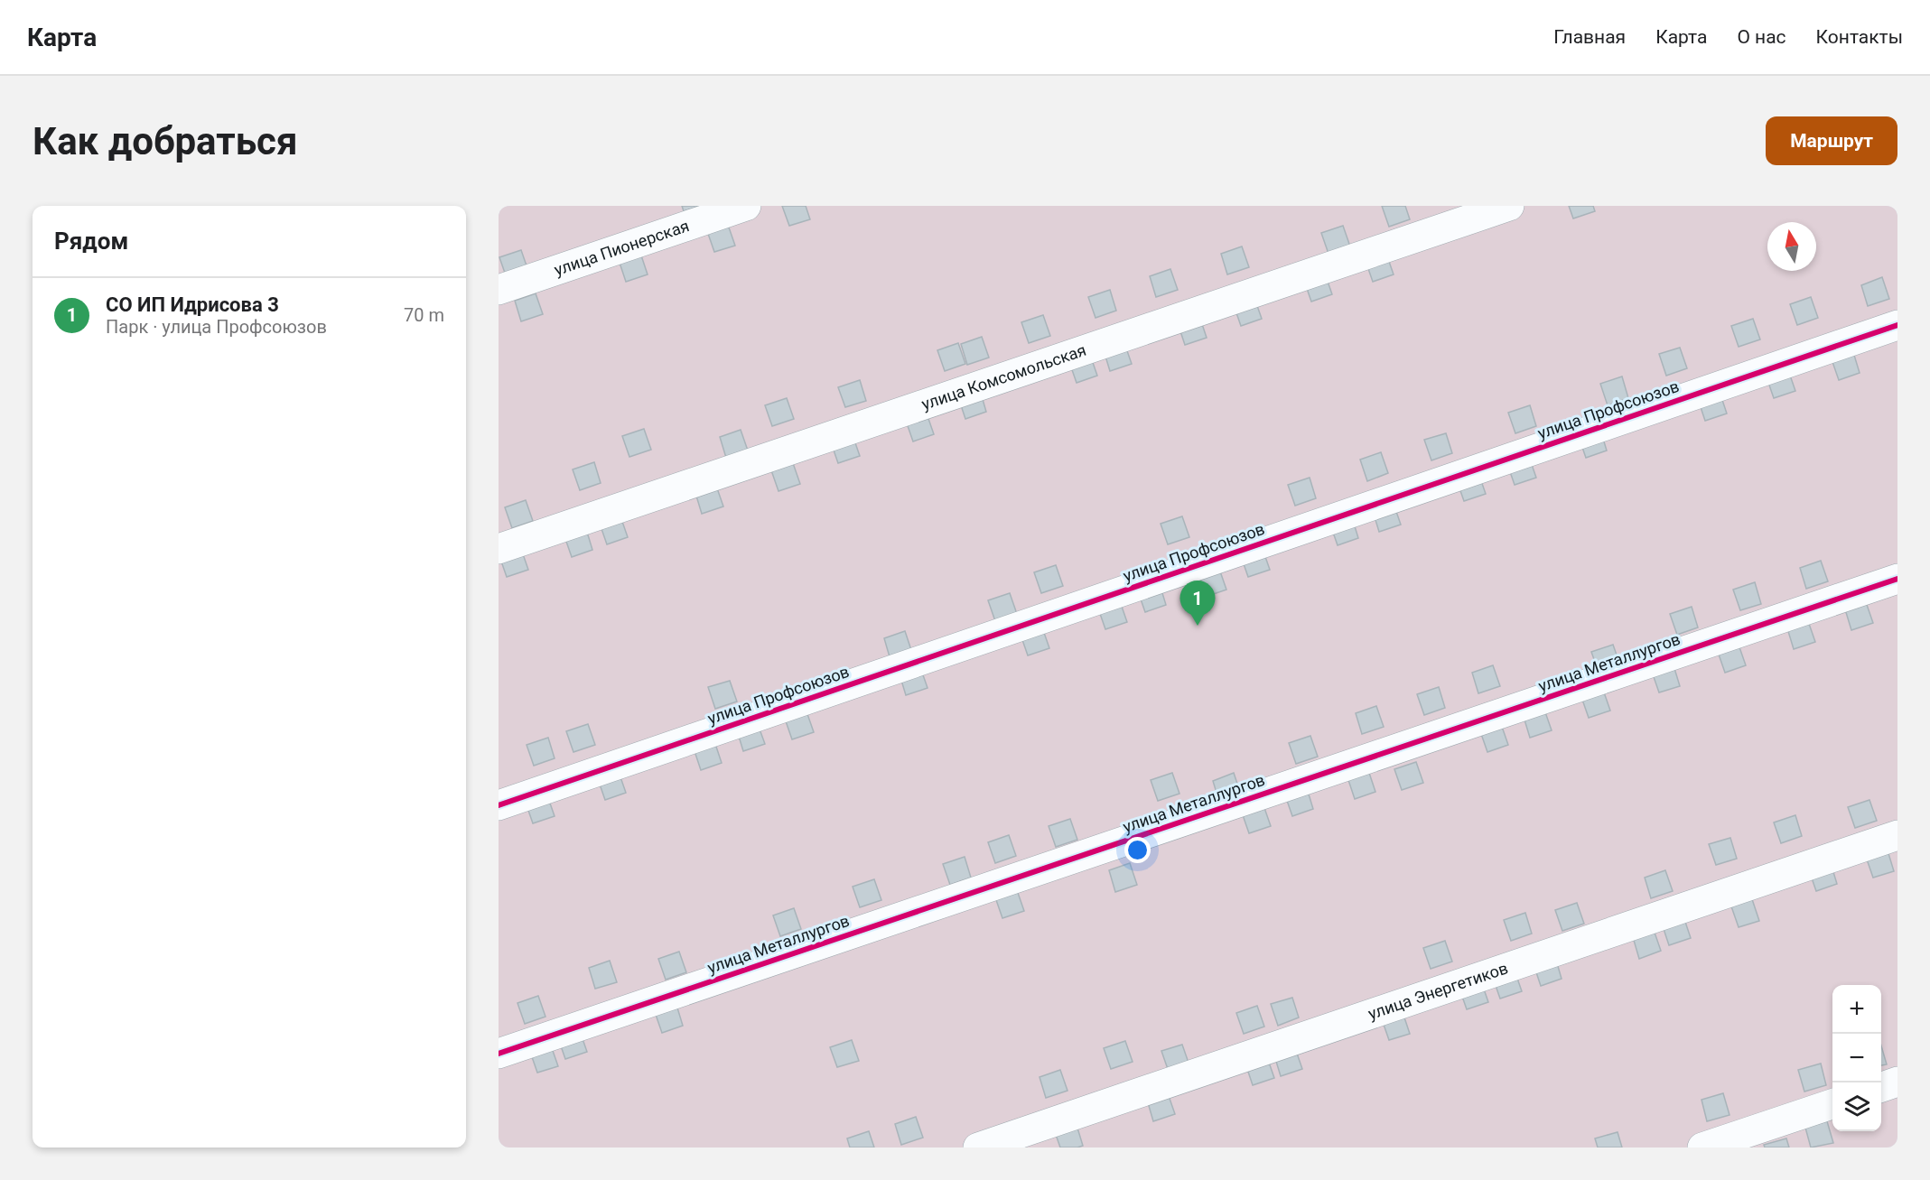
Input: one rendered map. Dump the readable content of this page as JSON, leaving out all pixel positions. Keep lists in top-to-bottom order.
{
  "streets": {
    "street": [
      "улица Пионерская",
      "улица Комсомольская",
      "улица Профсоюзов",
      "улица Металлургов",
      "улица Энергетиков"
    ]
  },
  "north": "top",
  "page": {
    "header": "Карта",
    "nav": [
      "Главная",
      "Карта",
      "О нас",
      "Контакты"
    ],
    "buttons": "Маршрут",
    "title": "Как добраться",
    "heading": "Рядом",
    "list": [
      {
        "mark": "1",
        "name": "СО ИП Идрисова 3",
        "note": "Парк · улица Профсоюзов",
        "value": "70 m"
      }
    ],
    "pins": "1",
    "map_buttons": ["+", "−"]
  }
}
